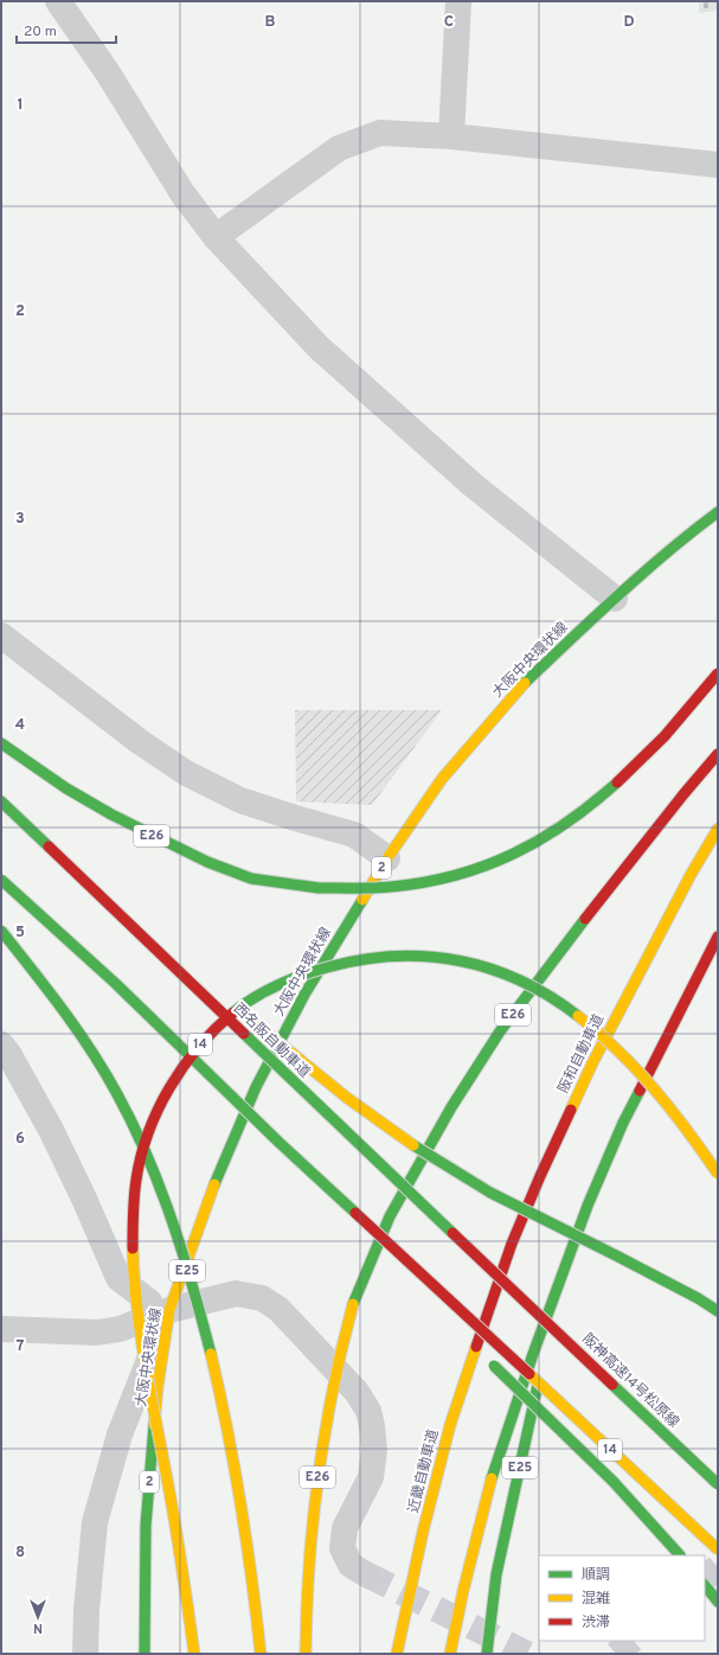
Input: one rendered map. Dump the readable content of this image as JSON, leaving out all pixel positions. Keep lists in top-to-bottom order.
{
  "streets": {
    "main road": [
      "大阪中央環状線",
      "E26",
      "2",
      "西名阪自動車道",
      "14",
      "阪和自動車道",
      "E25",
      "阪神高速14号松原線",
      "近畿自動車道"
    ]
  },
  "crossings": [
    ["西名阪自動車道", "阪神高速14号松原線"],
    ["阪和自動車道", "近畿自動車道"]
  ],
  "legend": ["順調", "混雑", "渋滞"],
  "scale_bar": "20 m",
  "north": "bottom",
  "grid": {
    "columns": ["B", "C", "D"],
    "rows": [
      "1",
      "2",
      "3",
      "4",
      "5",
      "6",
      "7",
      "8"
    ]
  }
}
